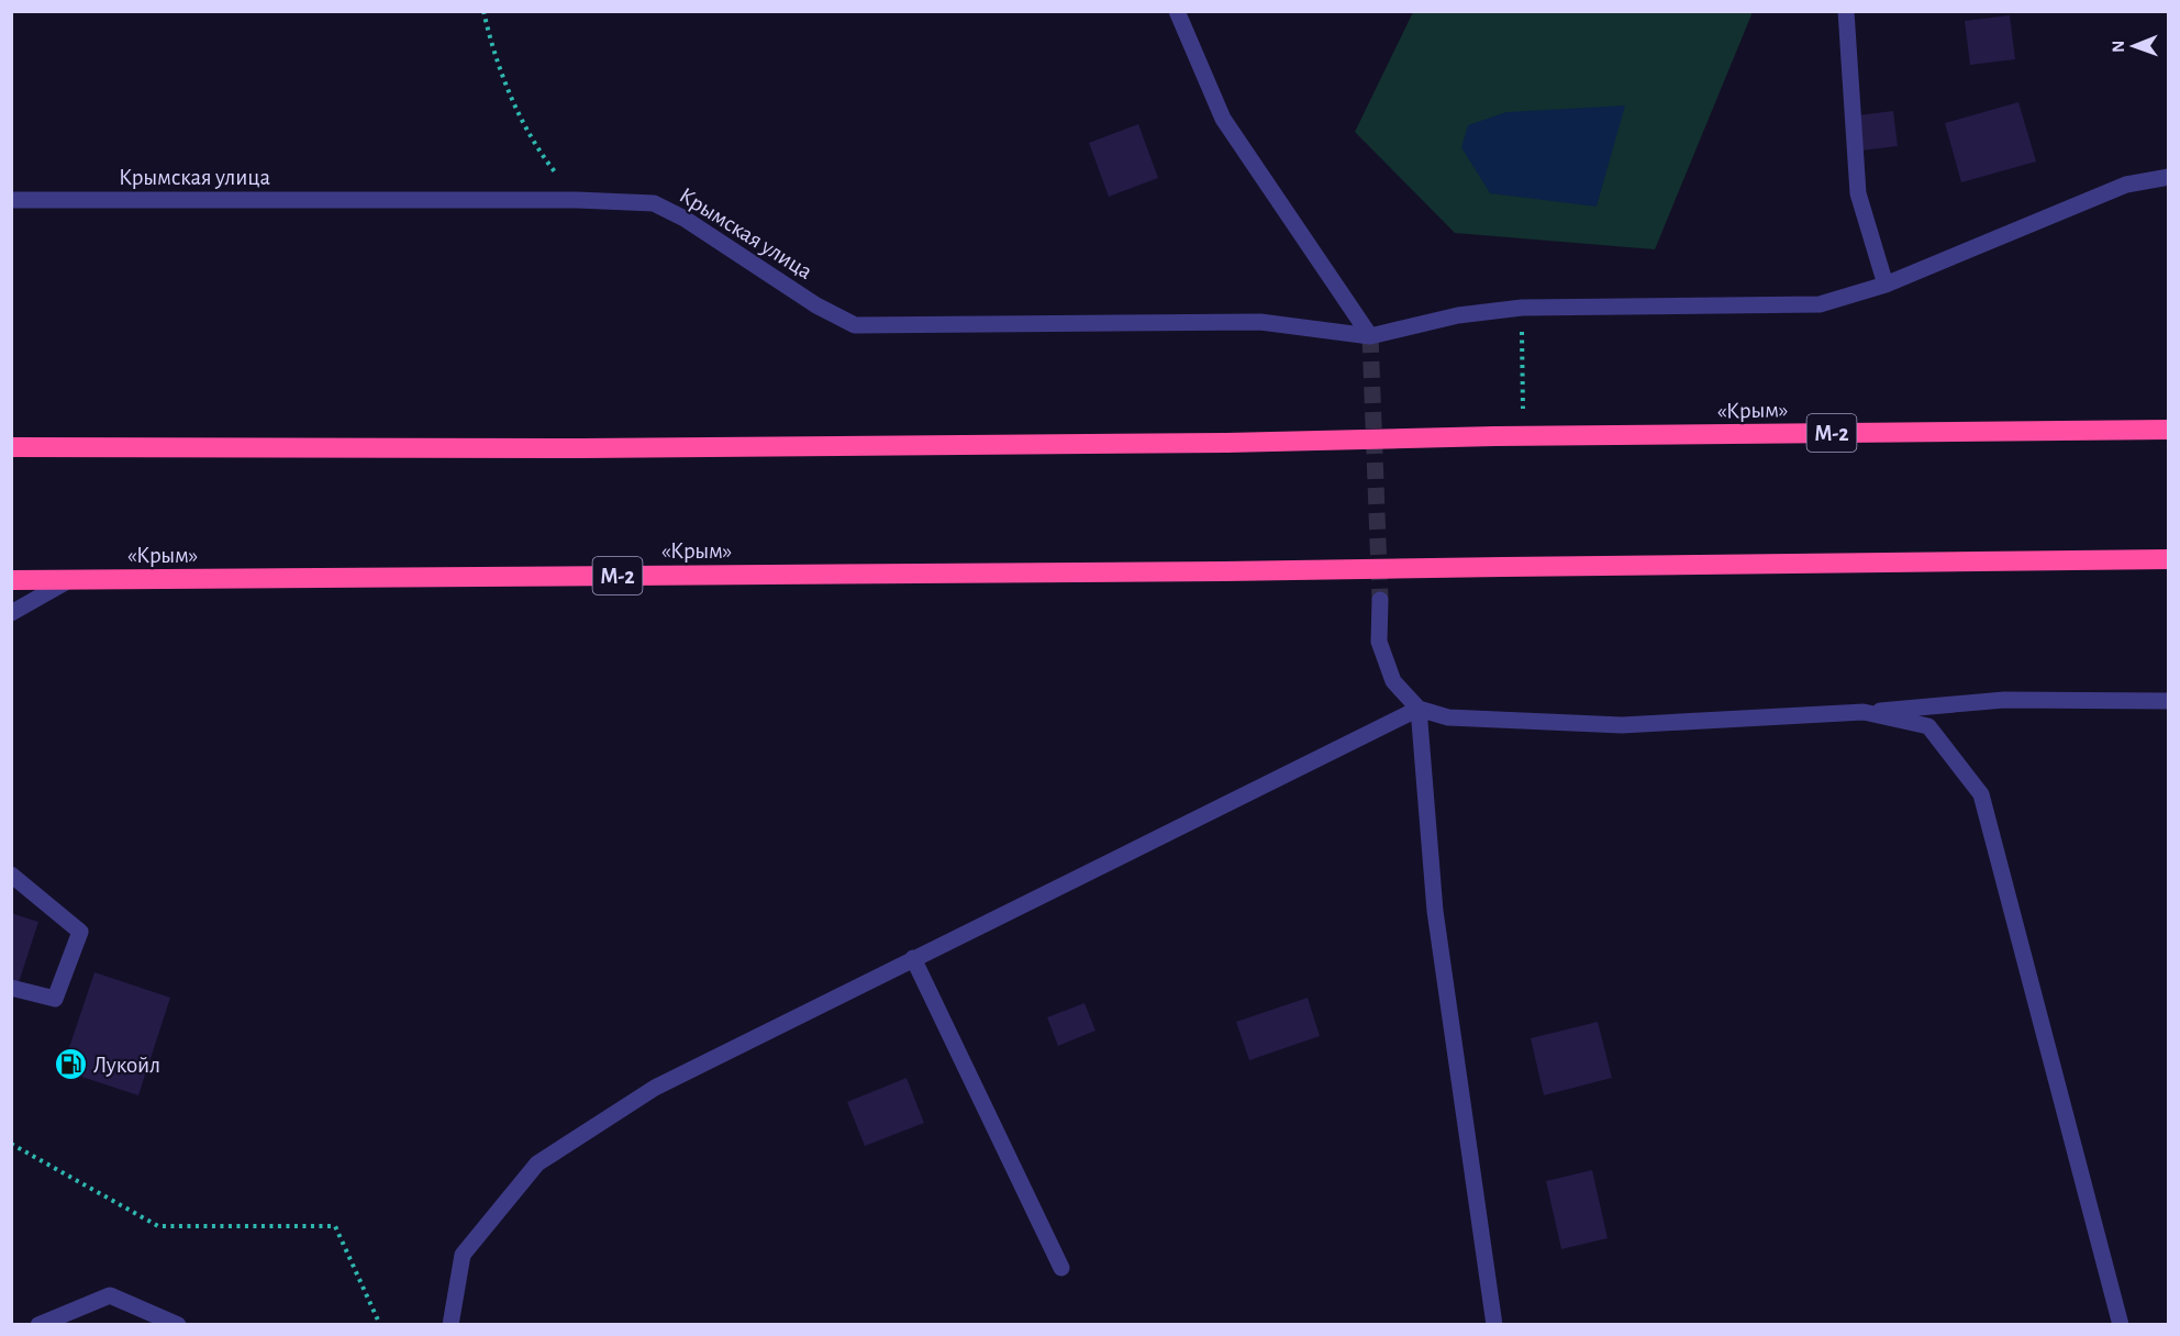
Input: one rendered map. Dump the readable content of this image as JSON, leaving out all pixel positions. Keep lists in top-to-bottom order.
{
  "streets": {
    "highway": ["«Крым»", "М-2"],
    "street": ["Крымская улица"]
  },
  "places": {
    "fuel station": ["Лукойл"]
  },
  "north": "left"
}
